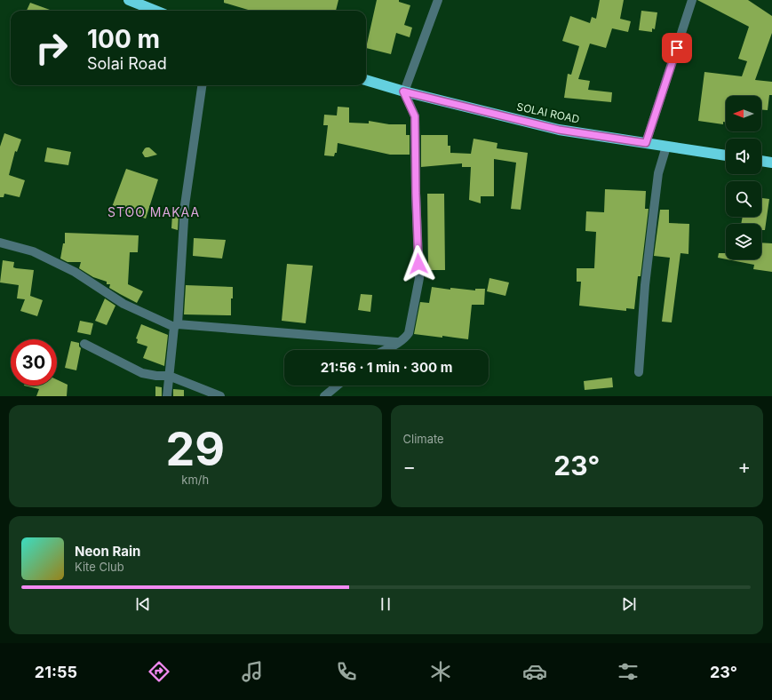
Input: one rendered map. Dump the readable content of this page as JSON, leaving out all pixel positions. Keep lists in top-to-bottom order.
{
  "streets": {
    "highway": ["SOLAI ROAD"]
  },
  "districts": ["STOO MAKAA"],
  "north": "left",
  "page": {
    "turn": ["100 m", "Solai Road"],
    "limit": "30",
    "trip": "21:56 · 1 min · 300 m",
    "tile": [
      ["29", "km/h"],
      "Climate"
    ],
    "heat": ["−", "23°", "+"],
    "song": ["Neon Rain", "Kite Club"],
    "tabs": ["21:55", "23°"]
  }
}
